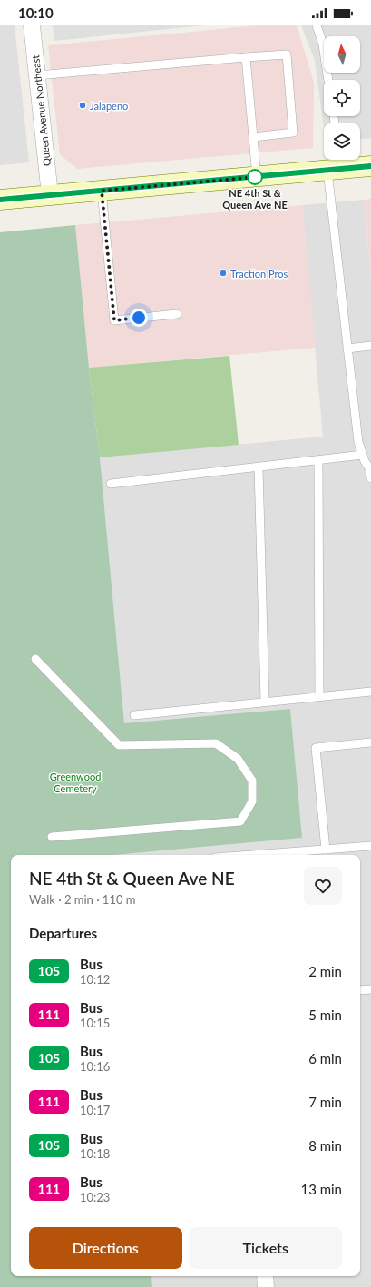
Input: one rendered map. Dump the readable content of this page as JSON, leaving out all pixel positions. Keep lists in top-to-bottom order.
{
  "streets": {
    "street": ["Queen Avenue Northeast"]
  },
  "parks": ["Greenwood Cemetery"],
  "places": ["Jalapeno", "NE 4th St & Queen Ave NE", "Traction Pros"],
  "lines": ["bus line 105"],
  "north": "top",
  "page": {
    "status": "10:10",
    "heading": [
      ["NE 4th St & Queen Ave NE", "Walk · 2 min · 110 m"],
      "Departures"
    ],
    "list": [
      {
        "mark": "105",
        "name": "Bus",
        "note": "10:12",
        "value": "2 min"
      },
      {
        "mark": "111",
        "name": "Bus",
        "note": "10:15",
        "value": "5 min"
      },
      {
        "mark": "105",
        "name": "Bus",
        "note": "10:16",
        "value": "6 min"
      },
      {
        "mark": "111",
        "name": "Bus",
        "note": "10:17",
        "value": "7 min"
      },
      {
        "mark": "105",
        "name": "Bus",
        "note": "10:18",
        "value": "8 min"
      },
      {
        "mark": "111",
        "name": "Bus",
        "note": "10:23",
        "value": "13 min"
      }
    ],
    "buttons": ["Directions", "Tickets"]
  }
}
